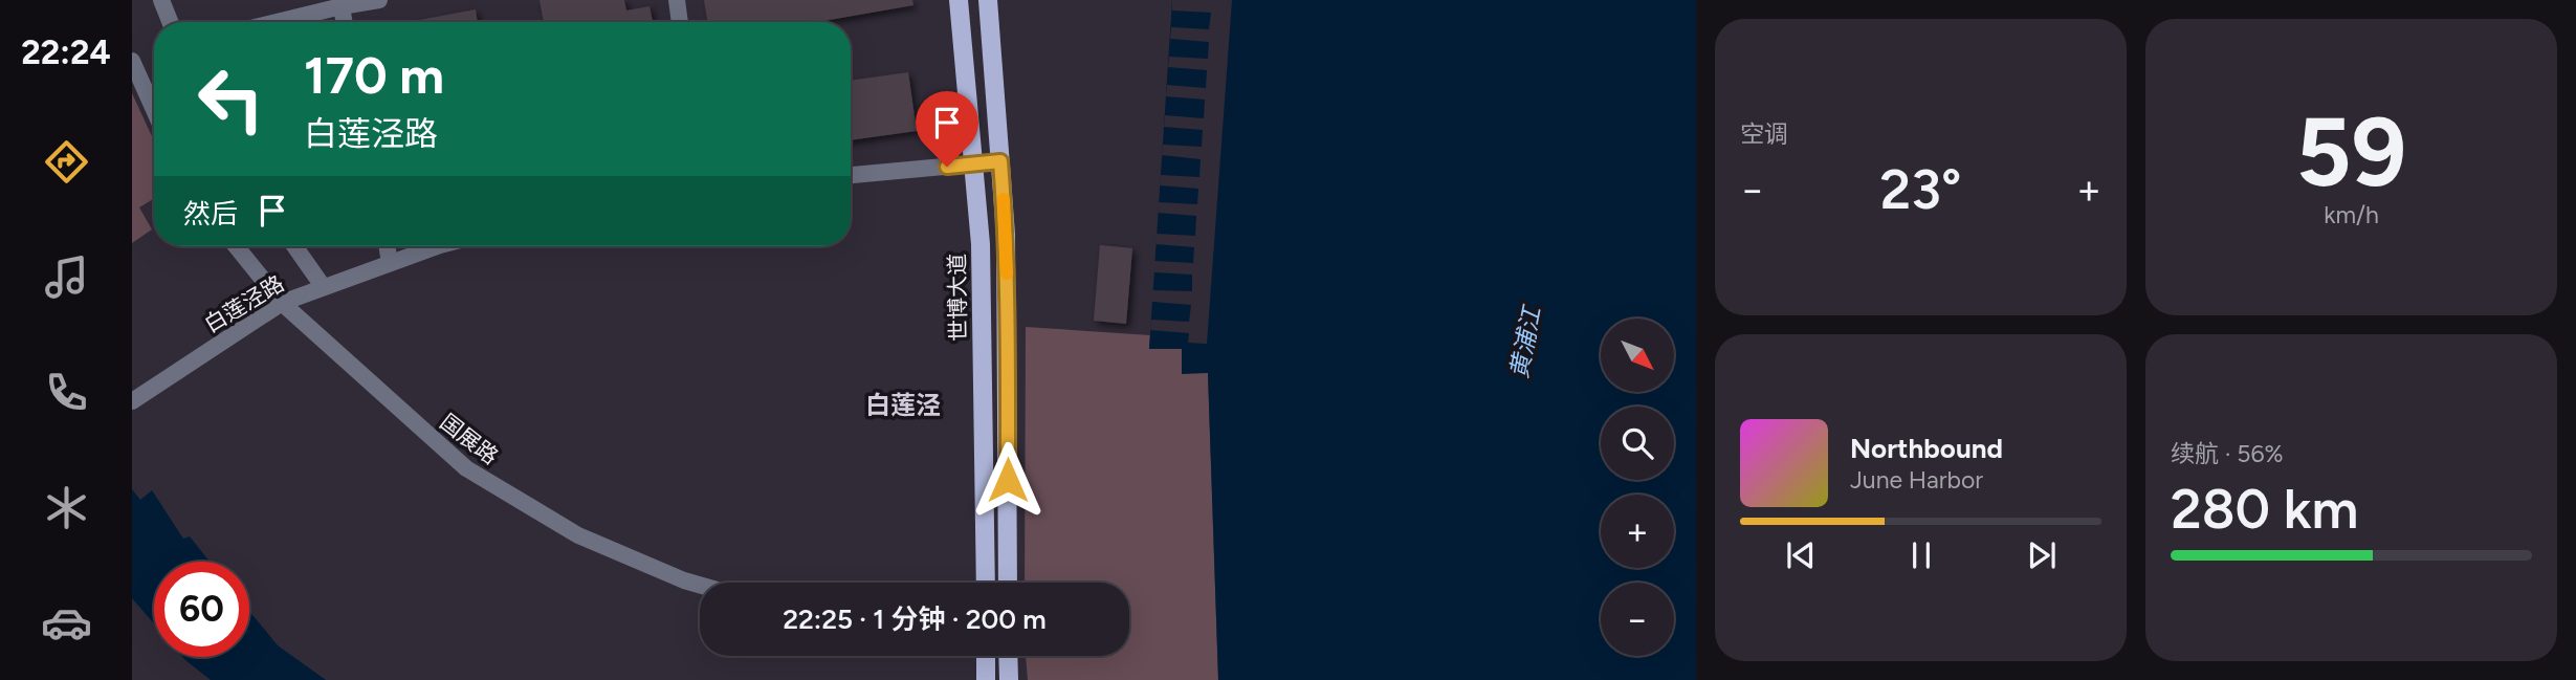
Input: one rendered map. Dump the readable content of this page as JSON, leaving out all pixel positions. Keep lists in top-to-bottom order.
{
  "streets": {
    "main road": ["世博大道"],
    "street": ["白莲泾路", "国展路"]
  },
  "crossings": [
    ["白莲泾路", "国展路"]
  ],
  "districts": ["白莲泾"],
  "water": ["黄浦江"],
  "north": "bottom right",
  "page": {
    "tabs": "22:24",
    "tile": [
      "空调",
      ["59", "km/h"],
      ["续航 · 56%", "280 km"]
    ],
    "turn": ["170 m", "白莲泾路"],
    "heat": ["−", "23°", "+"],
    "then": "然后",
    "map_buttons": ["+", "−"],
    "song": ["Northbound", "June Harbor"],
    "limit": "60",
    "trip": "22:25 · 1 分钟 · 200 m"
  }
}
